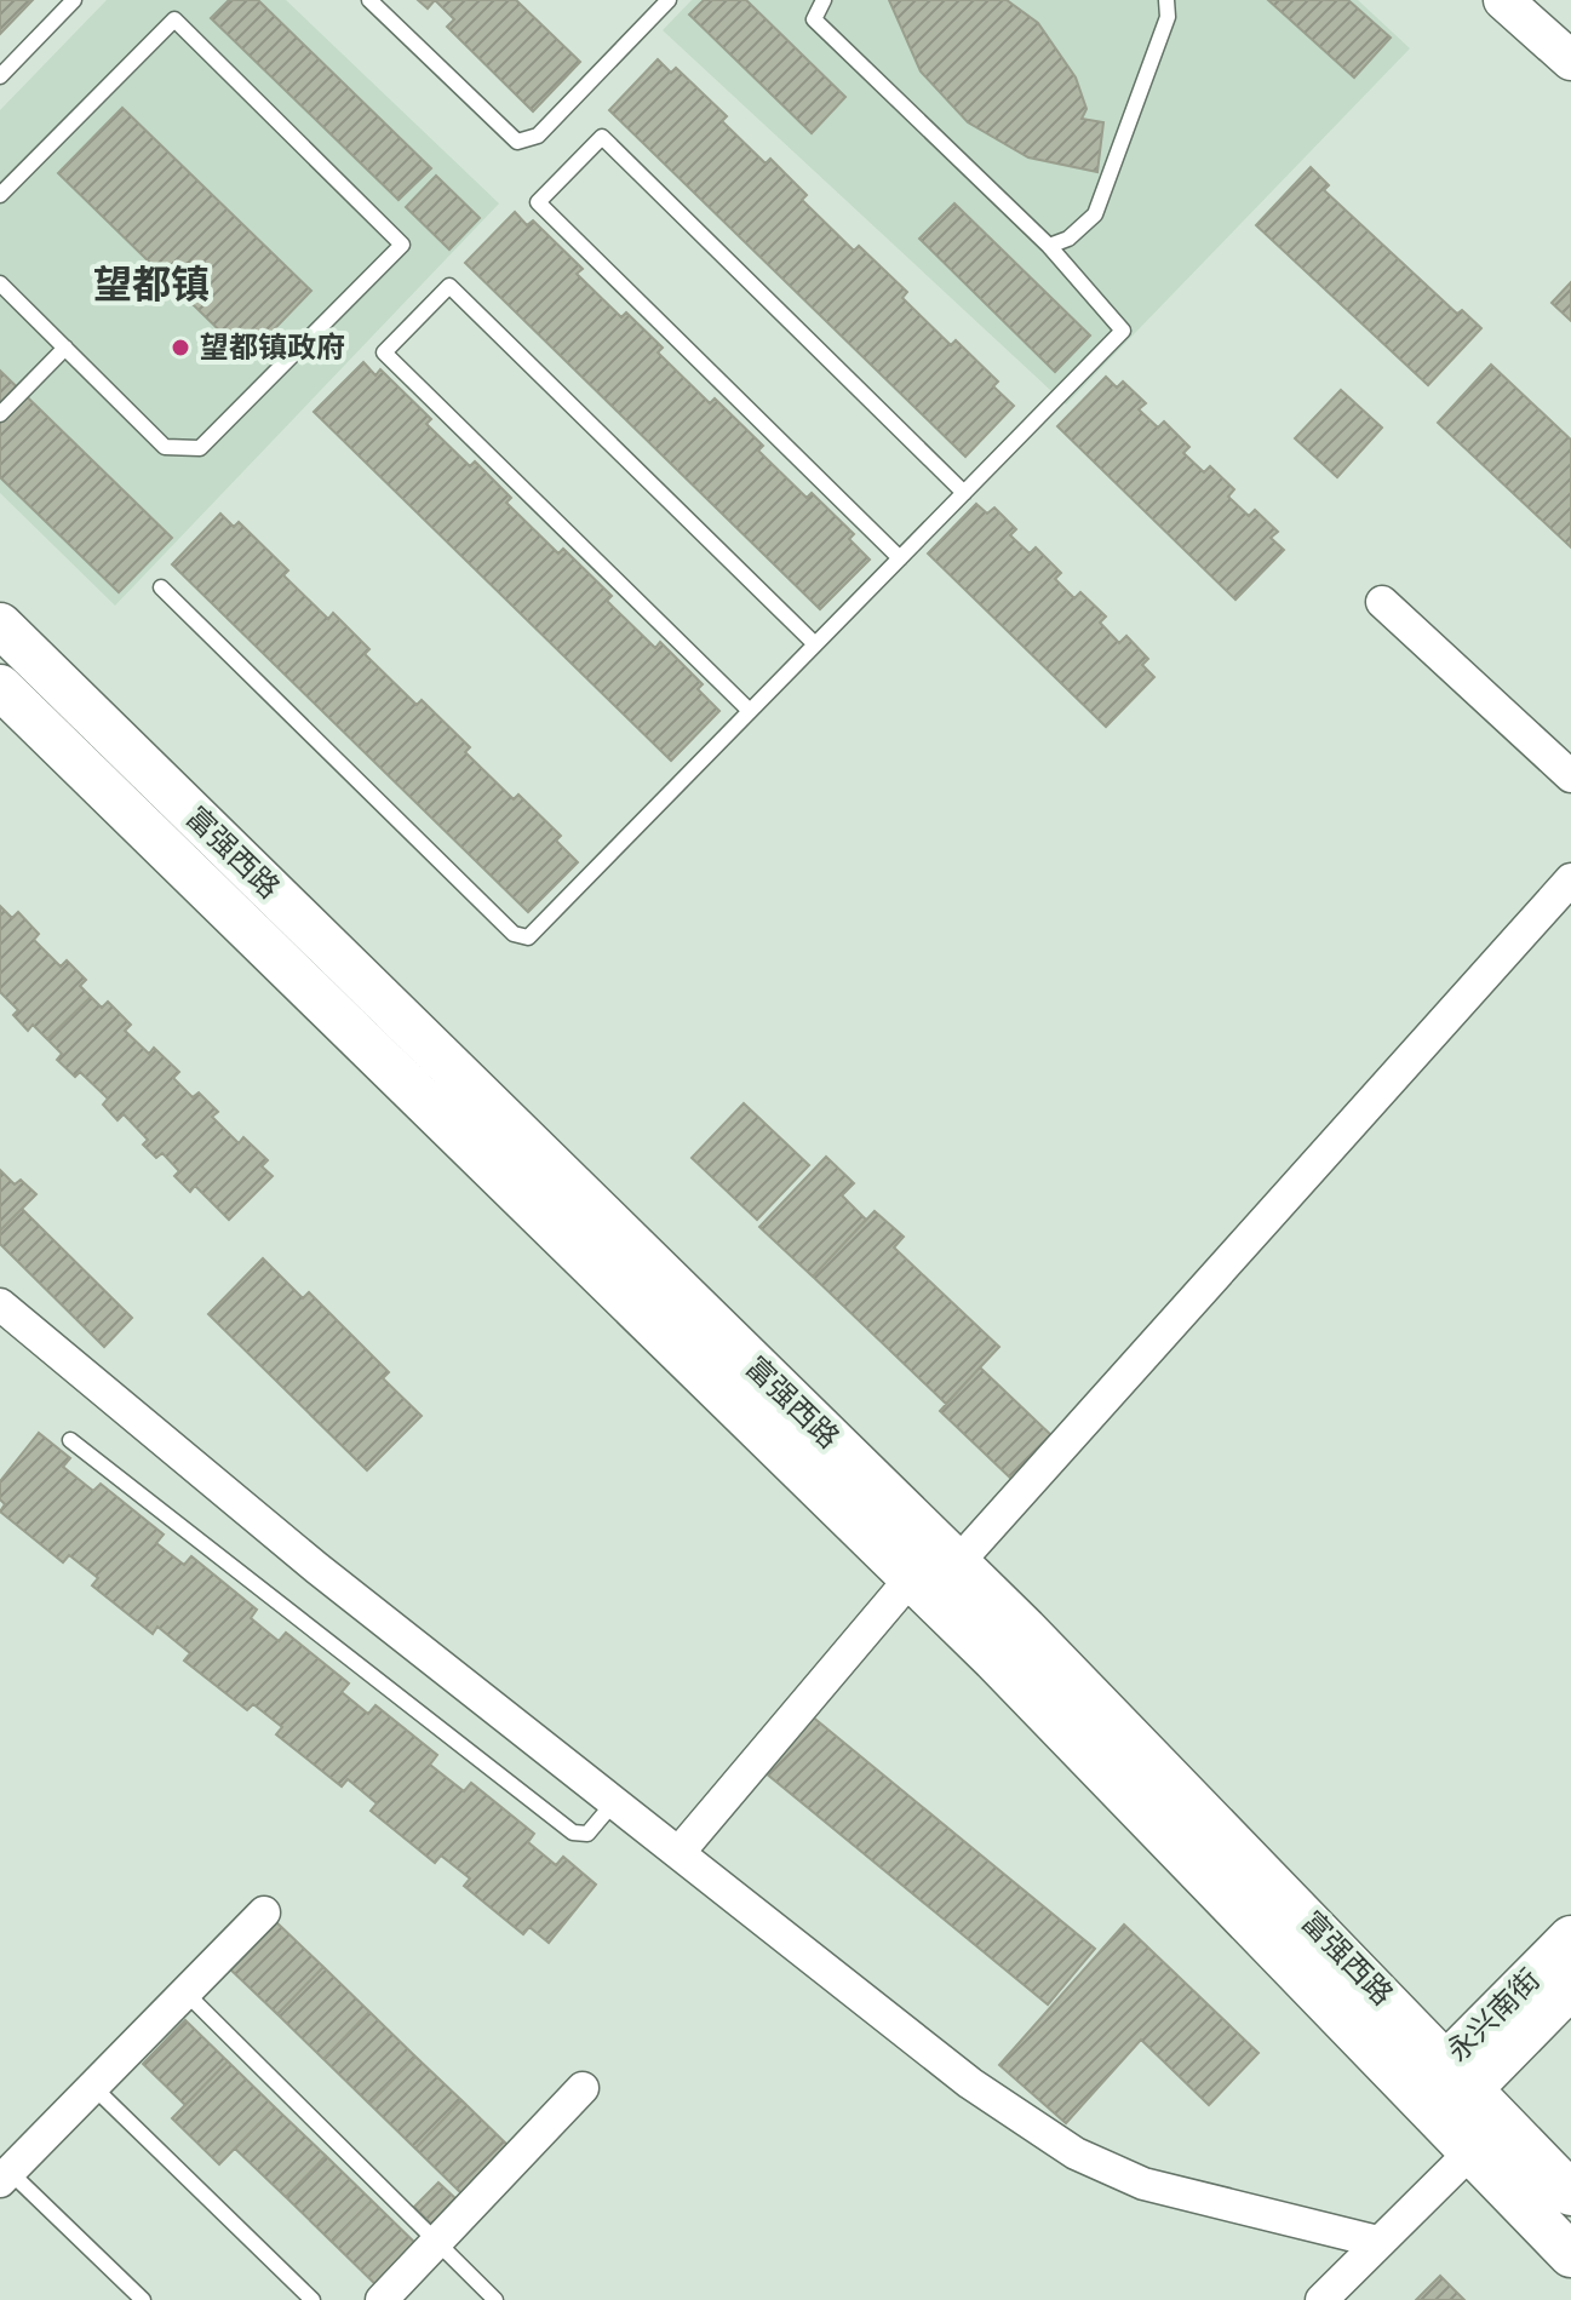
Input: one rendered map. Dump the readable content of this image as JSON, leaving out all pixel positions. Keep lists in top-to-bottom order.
{
  "streets": {
    "main road": ["富强西路", "永兴南街"]
  },
  "crossings": [
    ["富强西路", "永兴南街"]
  ],
  "districts": ["望都镇"],
  "places": ["望都镇政府"]
}
